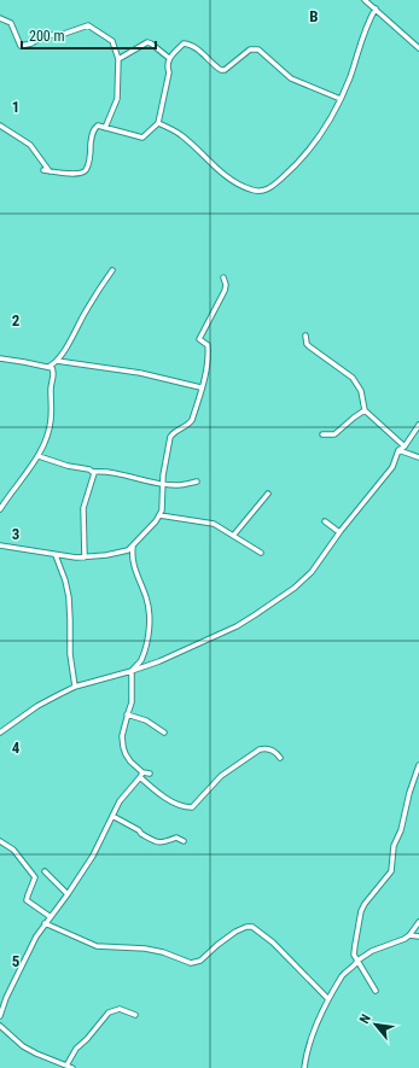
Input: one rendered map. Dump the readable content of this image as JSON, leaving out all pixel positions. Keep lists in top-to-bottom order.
{
  "scale_bar": "200 m",
  "north": "top left",
  "grid": {
    "columns": ["B"],
    "rows": [
      "1",
      "2",
      "3",
      "4",
      "5"
    ]
  }
}
